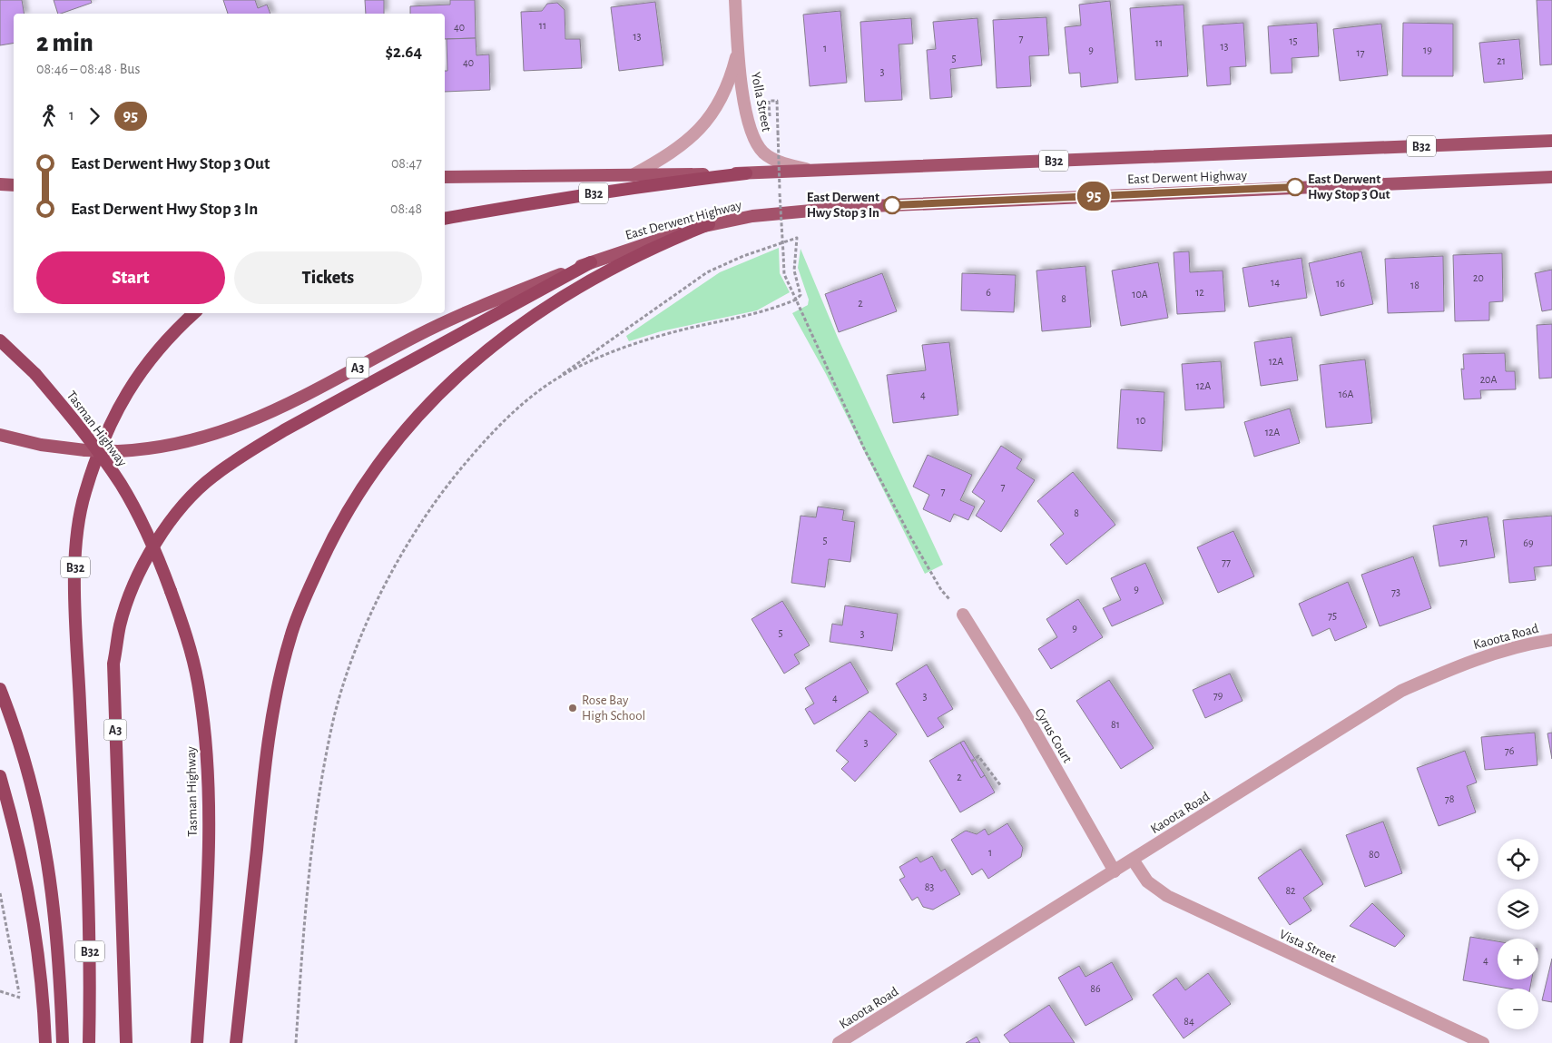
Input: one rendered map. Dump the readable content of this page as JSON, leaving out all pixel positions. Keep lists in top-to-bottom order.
{
  "streets": {
    "highway": ["B32", "A3", "Tasman Highway"],
    "main road": ["East Derwent Highway"],
    "street": [
      "Yolla Street",
      "Kaoota Road",
      "Cyrus Court",
      "Vista Street"
    ]
  },
  "crossings": [
    ["Yolla Street", "East Derwent Highway"],
    ["B32", "East Derwent Highway"],
    ["East Derwent Highway", "A3"],
    ["Kaoota Road", "Cyrus Court"],
    ["Kaoota Road", "Vista Street"]
  ],
  "places": ["East Derwent Hwy Stop 3 Out", "East Derwent Hwy Stop 3 In", "Rose Bay High School"],
  "lines": ["bus line 95"],
  "house_numbers": [
    "11",
    "40",
    "13",
    "7",
    "15",
    "11",
    "13",
    "1",
    "9",
    "19",
    "17",
    "5",
    "21",
    "40",
    "3",
    "20",
    "14",
    "16",
    "18",
    "6",
    "12",
    "10A",
    "8",
    "2",
    "12A",
    "20A",
    "12A",
    "16A",
    "4",
    "10",
    "12A",
    "7",
    "7",
    "8",
    "5",
    "71",
    "69",
    "77",
    "9",
    "73",
    "75",
    "9",
    "5",
    "3",
    "79",
    "3",
    "4",
    "81",
    "3",
    "76",
    "2",
    "78",
    "1",
    "80",
    "83",
    "82",
    "4",
    "86",
    "84"
  ],
  "page": {
    "on_map": "95",
    "heading": ["2 min", "08:46 – 08:48 · Bus", "$2.64"],
    "legs": ["1", "95"],
    "list": [
      {
        "name": "East Derwent Hwy Stop 3 Out",
        "value": "08:47"
      },
      {
        "name": "East Derwent Hwy Stop 3 In",
        "value": "08:48"
      }
    ],
    "buttons": ["Start", "Tickets"],
    "map_buttons": ["+", "−"]
  }
}
